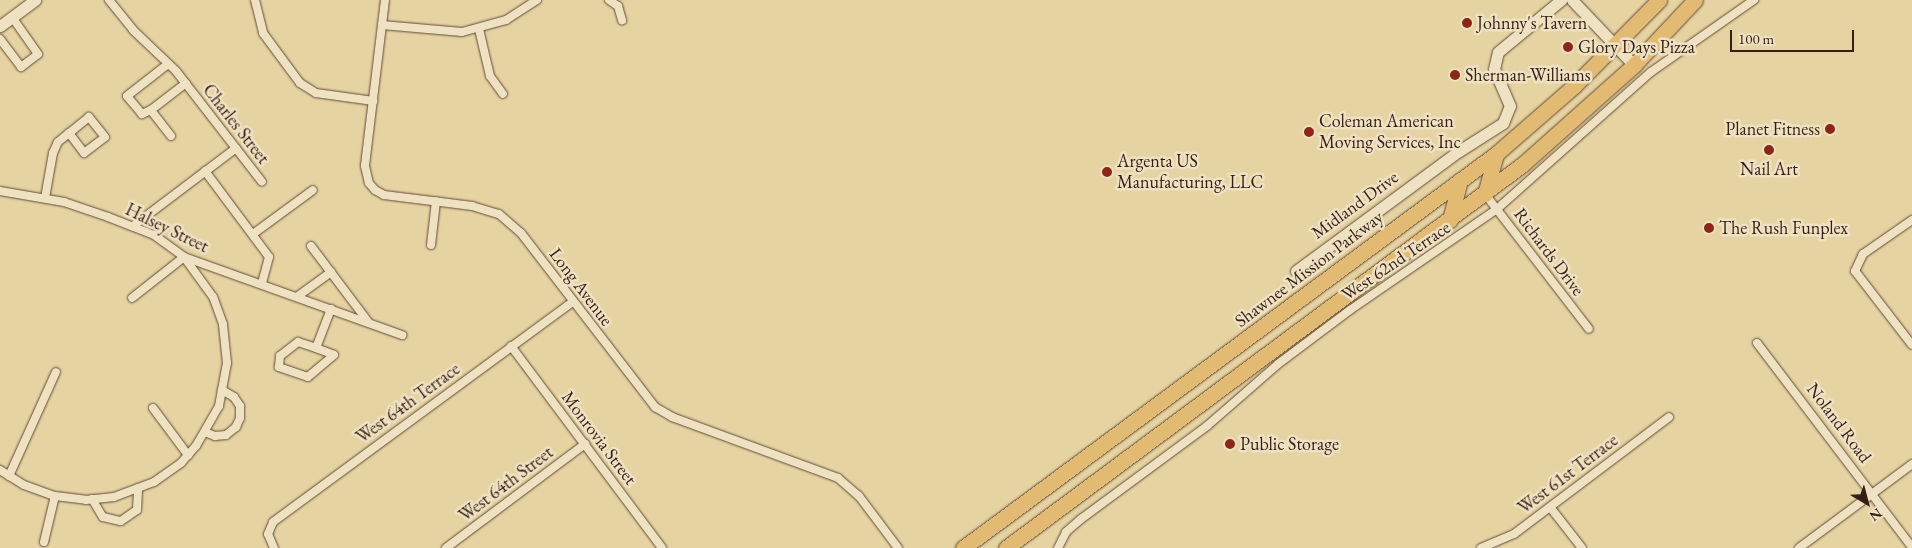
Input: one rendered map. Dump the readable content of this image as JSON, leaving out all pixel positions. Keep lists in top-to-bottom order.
{
  "streets": {
    "highway": ["Shawnee Mission Parkway"],
    "street": [
      "Charles Street",
      "Midland Drive",
      "Halsey Street",
      "Richards Drive",
      "West 62nd Terrace",
      "Long Avenue",
      "West 64th Terrace",
      "Noland Road",
      "Monrovia Street",
      "West 61st Terrace",
      "West 64th Street"
    ]
  },
  "crossings": [
    ["Richards Drive", "West 62nd Terrace"],
    ["Long Avenue", "West 64th Terrace"],
    ["West 64th Terrace", "Monrovia Street"],
    ["Monrovia Street", "West 64th Street"]
  ],
  "places": [
    "Johnny's Tavern",
    "Glory Days Pizza",
    "Sherman-Williams",
    "Planet Fitness",
    "Coleman American Moving Services, Inc",
    "Nail Art",
    "Argenta US Manufacturing, LLC",
    "The Rush Funplex",
    "Public Storage"
  ],
  "scale_bar": "100 m",
  "north": "bottom right"
}
